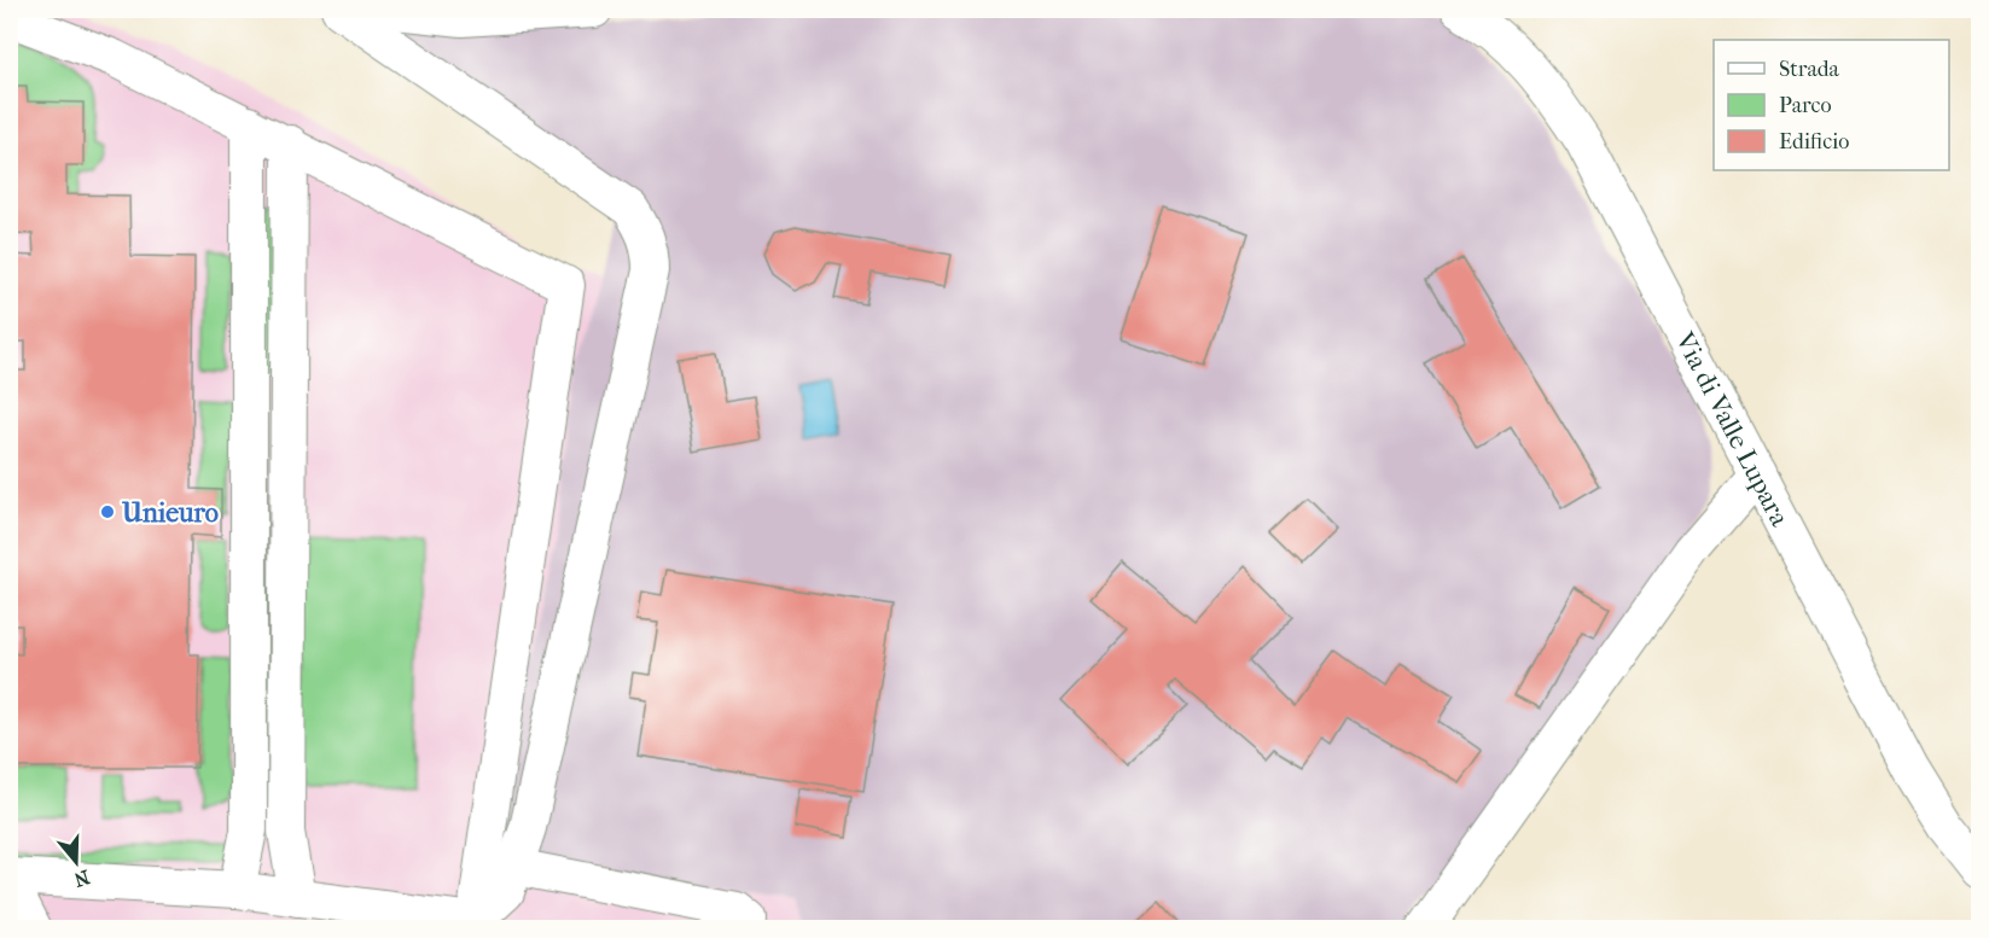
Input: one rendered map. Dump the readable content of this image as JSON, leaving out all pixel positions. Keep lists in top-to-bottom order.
{
  "streets": {
    "street": ["Via di Valle Lupara"]
  },
  "places": ["Unieuro"],
  "legend": ["Strada", "Parco", "Edificio"],
  "north": "bottom"
}
